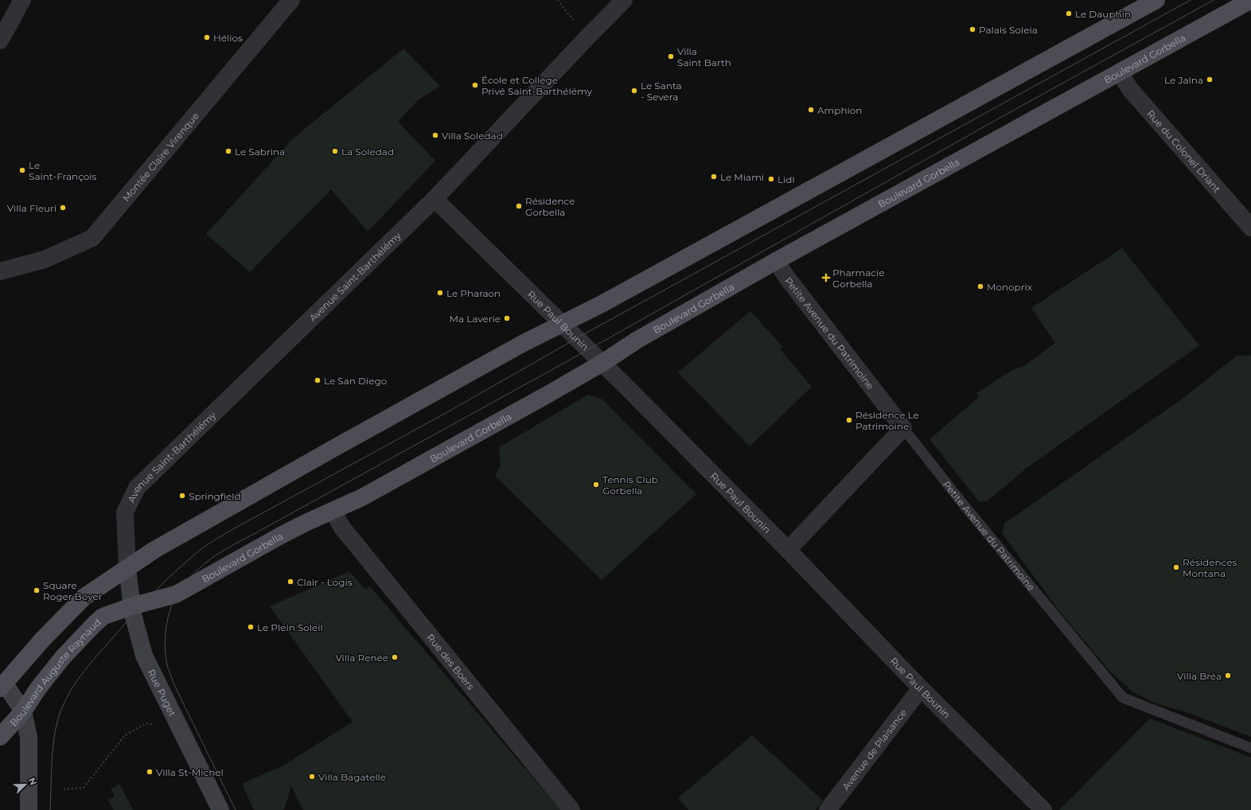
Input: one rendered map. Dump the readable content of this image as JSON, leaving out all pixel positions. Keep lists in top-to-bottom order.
{
  "streets": {
    "main road": ["Boulevard Gorbella", "Boulevard Auguste Raynaud", "Rue Puget"],
    "street": [
      "Rue du Colonel Driant",
      "Montée Claire Virenque",
      "Avenue Saint-Barthélémy",
      "Rue Paul Bounin",
      "Petite Avenue du Patrimoine",
      "Rue des Boers",
      "Avenue de Plaisance"
    ]
  },
  "crossings": [
    ["Boulevard Gorbella", "Rue du Colonel Driant"],
    ["Boulevard Gorbella", "Rue Paul Bounin"],
    ["Boulevard Gorbella", "Petite Avenue du Patrimoine"],
    ["Boulevard Gorbella", "Rue des Boers"],
    ["Boulevard Gorbella", "Boulevard Auguste Raynaud"],
    ["Boulevard Gorbella", "Rue Puget"],
    ["Avenue Saint-Barthélémy", "Rue Paul Bounin"],
    ["Avenue Saint-Barthélémy", "Rue Puget"],
    ["Rue Paul Bounin", "Avenue de Plaisance"],
    ["Boulevard Auguste Raynaud", "Rue Puget"]
  ],
  "places": {
    "other": [
      "Le Dauphin",
      "Palais Soleia",
      "Hélios",
      "Villa Saint Barth",
      "Le Jalna",
      "École et Collège Privé Saint-Barthélémy",
      "Le Santa - Severa",
      "Amphion",
      "Villa Soledad",
      "Le Sabrina",
      "La Soledad",
      "Le Saint-François",
      "Le Miami",
      "Lidl",
      "Résidence Gorbella",
      "Villa Fleuri",
      "Monoprix",
      "Le Pharaon",
      "Ma Laverie",
      "Le San Diego",
      "Résidence Le Patrimoine",
      "Tennis Club Gorbella",
      "Springfield",
      "Résidences Montana",
      "Clair - Logis",
      "Square Roger Boyer",
      "Le Plein Soleil",
      "Villa Renée",
      "Villa Bréa",
      "Villa St-Michel",
      "Villa Bagatelle"
    ],
    "health": ["Pharmacie Gorbella"]
  },
  "north": "top right"
}
